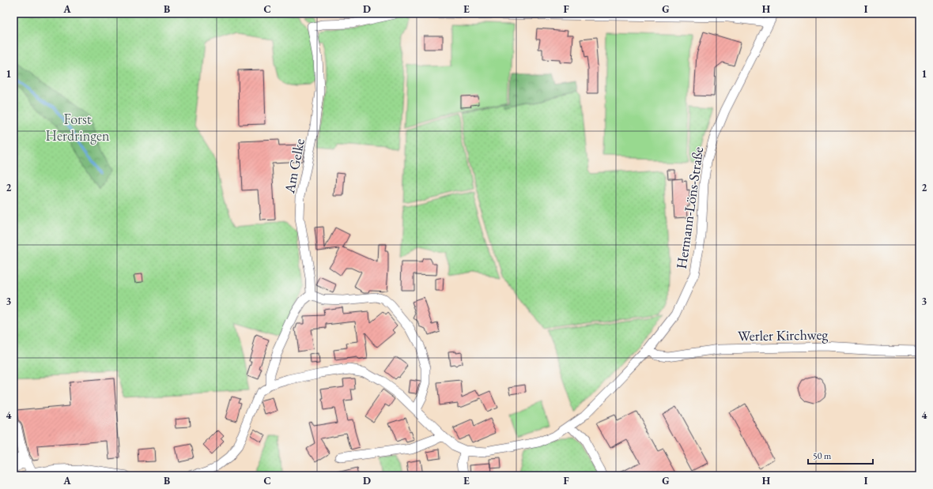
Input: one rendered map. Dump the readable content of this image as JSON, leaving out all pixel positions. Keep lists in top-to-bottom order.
{
  "streets": {
    "street": ["Am Gelke", "Hermann-Löns-Straße", "Werler Kirchweg"]
  },
  "crossings": [
    ["Hermann-Löns-Straße", "Werler Kirchweg"]
  ],
  "parks": ["Forst Herdringen"],
  "scale_bar": "50 m",
  "grid": {
    "columns": [
      "A",
      "B",
      "C",
      "D",
      "E",
      "F",
      "G",
      "H",
      "I"
    ],
    "rows": [
      "1",
      "2",
      "3",
      "4"
    ]
  }
}
